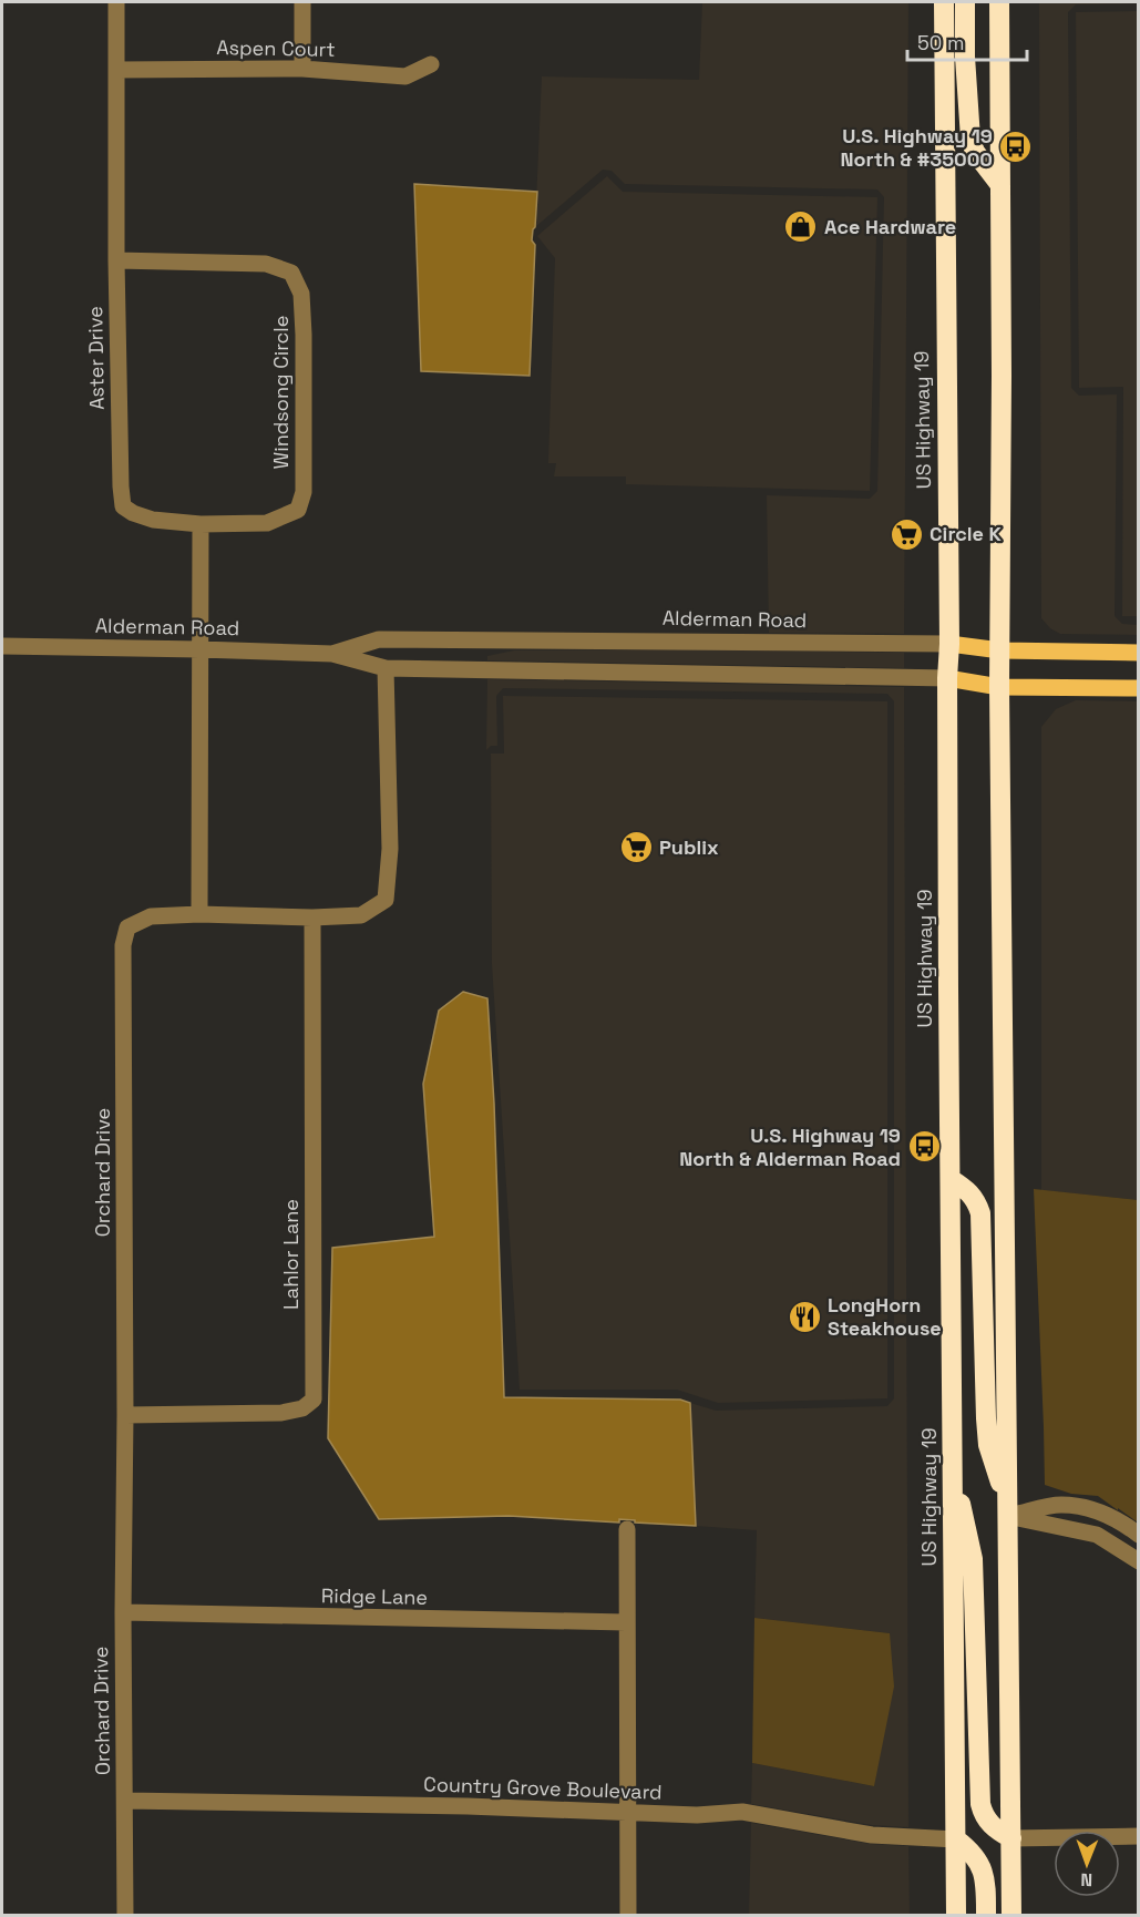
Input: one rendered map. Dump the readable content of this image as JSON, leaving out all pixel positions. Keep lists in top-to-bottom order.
{
  "streets": {
    "highway": ["US Highway 19"],
    "main road": ["Alderman Road"],
    "street": [
      "Aspen Court",
      "Aster Drive",
      "Windsong Circle",
      "Orchard Drive",
      "Lahlor Lane",
      "Ridge Lane",
      "Country Grove Boulevard"
    ]
  },
  "crossings": [
    ["Aspen Court", "Aster Drive"],
    ["Aster Drive", "Windsong Circle"],
    ["US Highway 19", "Alderman Road"],
    ["US Highway 19", "Country Grove Boulevard"],
    ["Alderman Road", "Orchard Drive"],
    ["Orchard Drive", "Lahlor Lane"],
    ["Orchard Drive", "Ridge Lane"],
    ["Orchard Drive", "Country Grove Boulevard"]
  ],
  "places": {
    "bus stop": ["U.S. Highway 19 North & #35000", "U.S. Highway 19 North & Alderman Road"],
    "shop": ["Ace Hardware"],
    "supermarket": ["Circle K", "Publix"],
    "restaurant": ["LongHorn Steakhouse"]
  },
  "scale_bar": "50 m",
  "north": "bottom"
}
